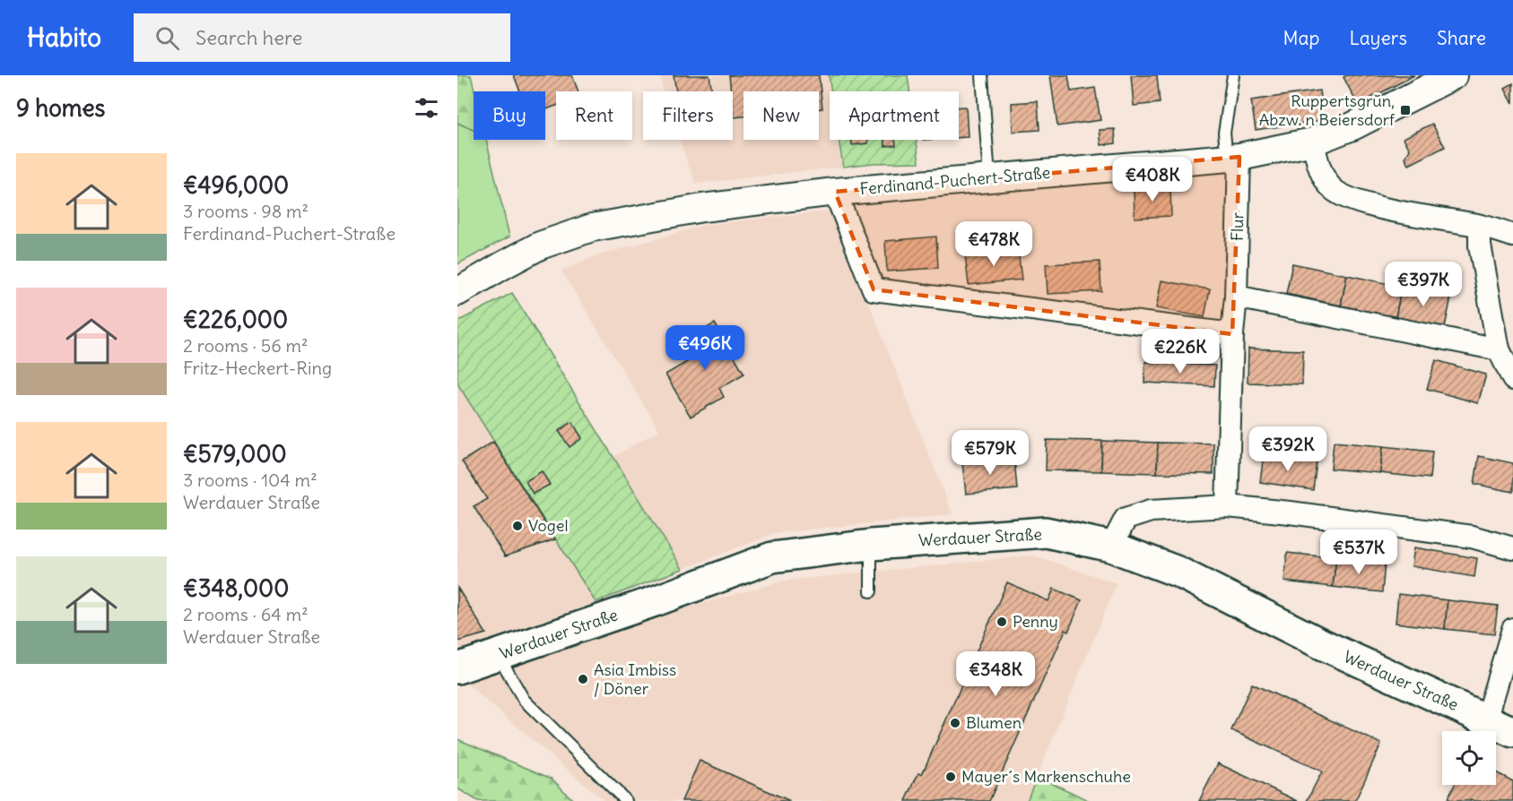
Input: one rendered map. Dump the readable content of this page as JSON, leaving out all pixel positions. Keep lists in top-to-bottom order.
{
  "streets": {
    "main road": ["Werdauer Straße"],
    "street": ["Ferdinand-Puchert-Straße", "Flur"]
  },
  "crossings": [
    ["Ferdinand-Puchert-Straße", "Flur"]
  ],
  "places": {
    "transit": ["Ruppertsgrün, Abzw. n Beiersdorf"],
    "other": [
      "Vogel",
      "Penny",
      "Asia Imbiss / Döner",
      "Blumen",
      "Mayer´s Markenschuhe"
    ]
  },
  "page": {
    "header": "Habito",
    "search": "Search here",
    "nav": ["Map", "Layers", "Share"],
    "heading": "9 homes",
    "chip": [
      "Buy",
      "Rent",
      "Filters",
      "New",
      "Apartment"
    ],
    "list": [
      {
        "name": "€496,000",
        "note": "3 rooms · 98 m² · Ferdinand-Puchert-Straße"
      },
      {
        "name": "€226,000",
        "note": "2 rooms · 56 m² · Fritz-Heckert-Ring"
      },
      {
        "name": "€579,000",
        "note": "3 rooms · 104 m² · Werdauer Straße"
      },
      {
        "name": "€348,000",
        "note": "2 rooms · 64 m² · Werdauer Straße"
      }
    ],
    "price": [
      "€408K",
      "€478K",
      "€397K",
      "€496K",
      "€226K",
      "€392K",
      "€579K",
      "€537K",
      "€348K"
    ]
  }
}
